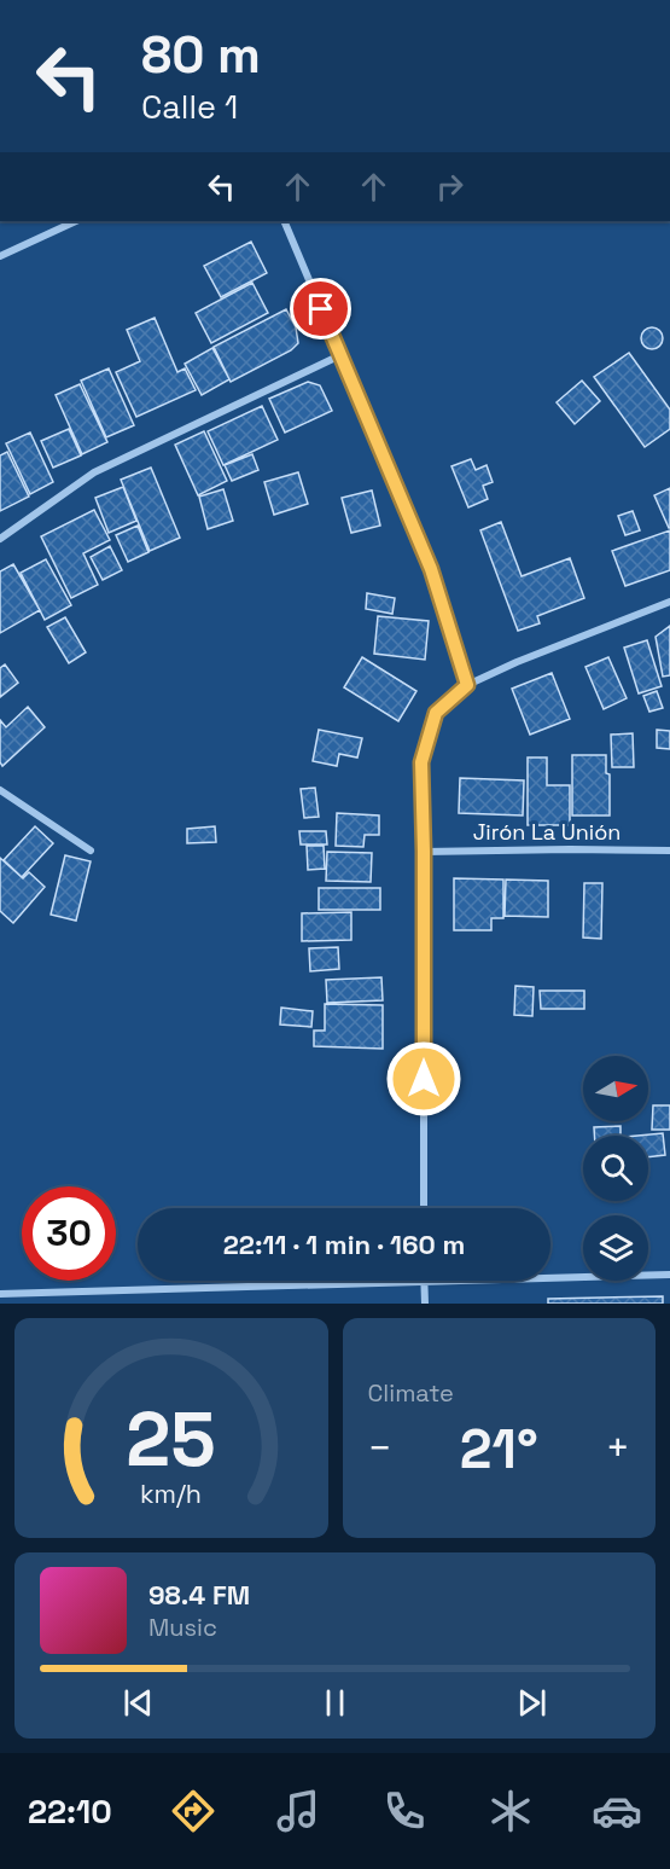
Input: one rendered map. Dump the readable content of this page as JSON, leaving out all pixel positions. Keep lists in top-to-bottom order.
{
  "streets": {
    "street": ["Jirón La Unión"]
  },
  "north": "right",
  "page": {
    "turn": ["80 m", "Calle 1"],
    "limit": "30",
    "trip": "22:11 · 1 min · 160 m",
    "tile": "Climate",
    "heat": ["−", "21°", "+"],
    "song": ["98.4 FM", "Music"],
    "tabs": "22:10",
    "gauge": ["25", "km/h"]
  }
}
